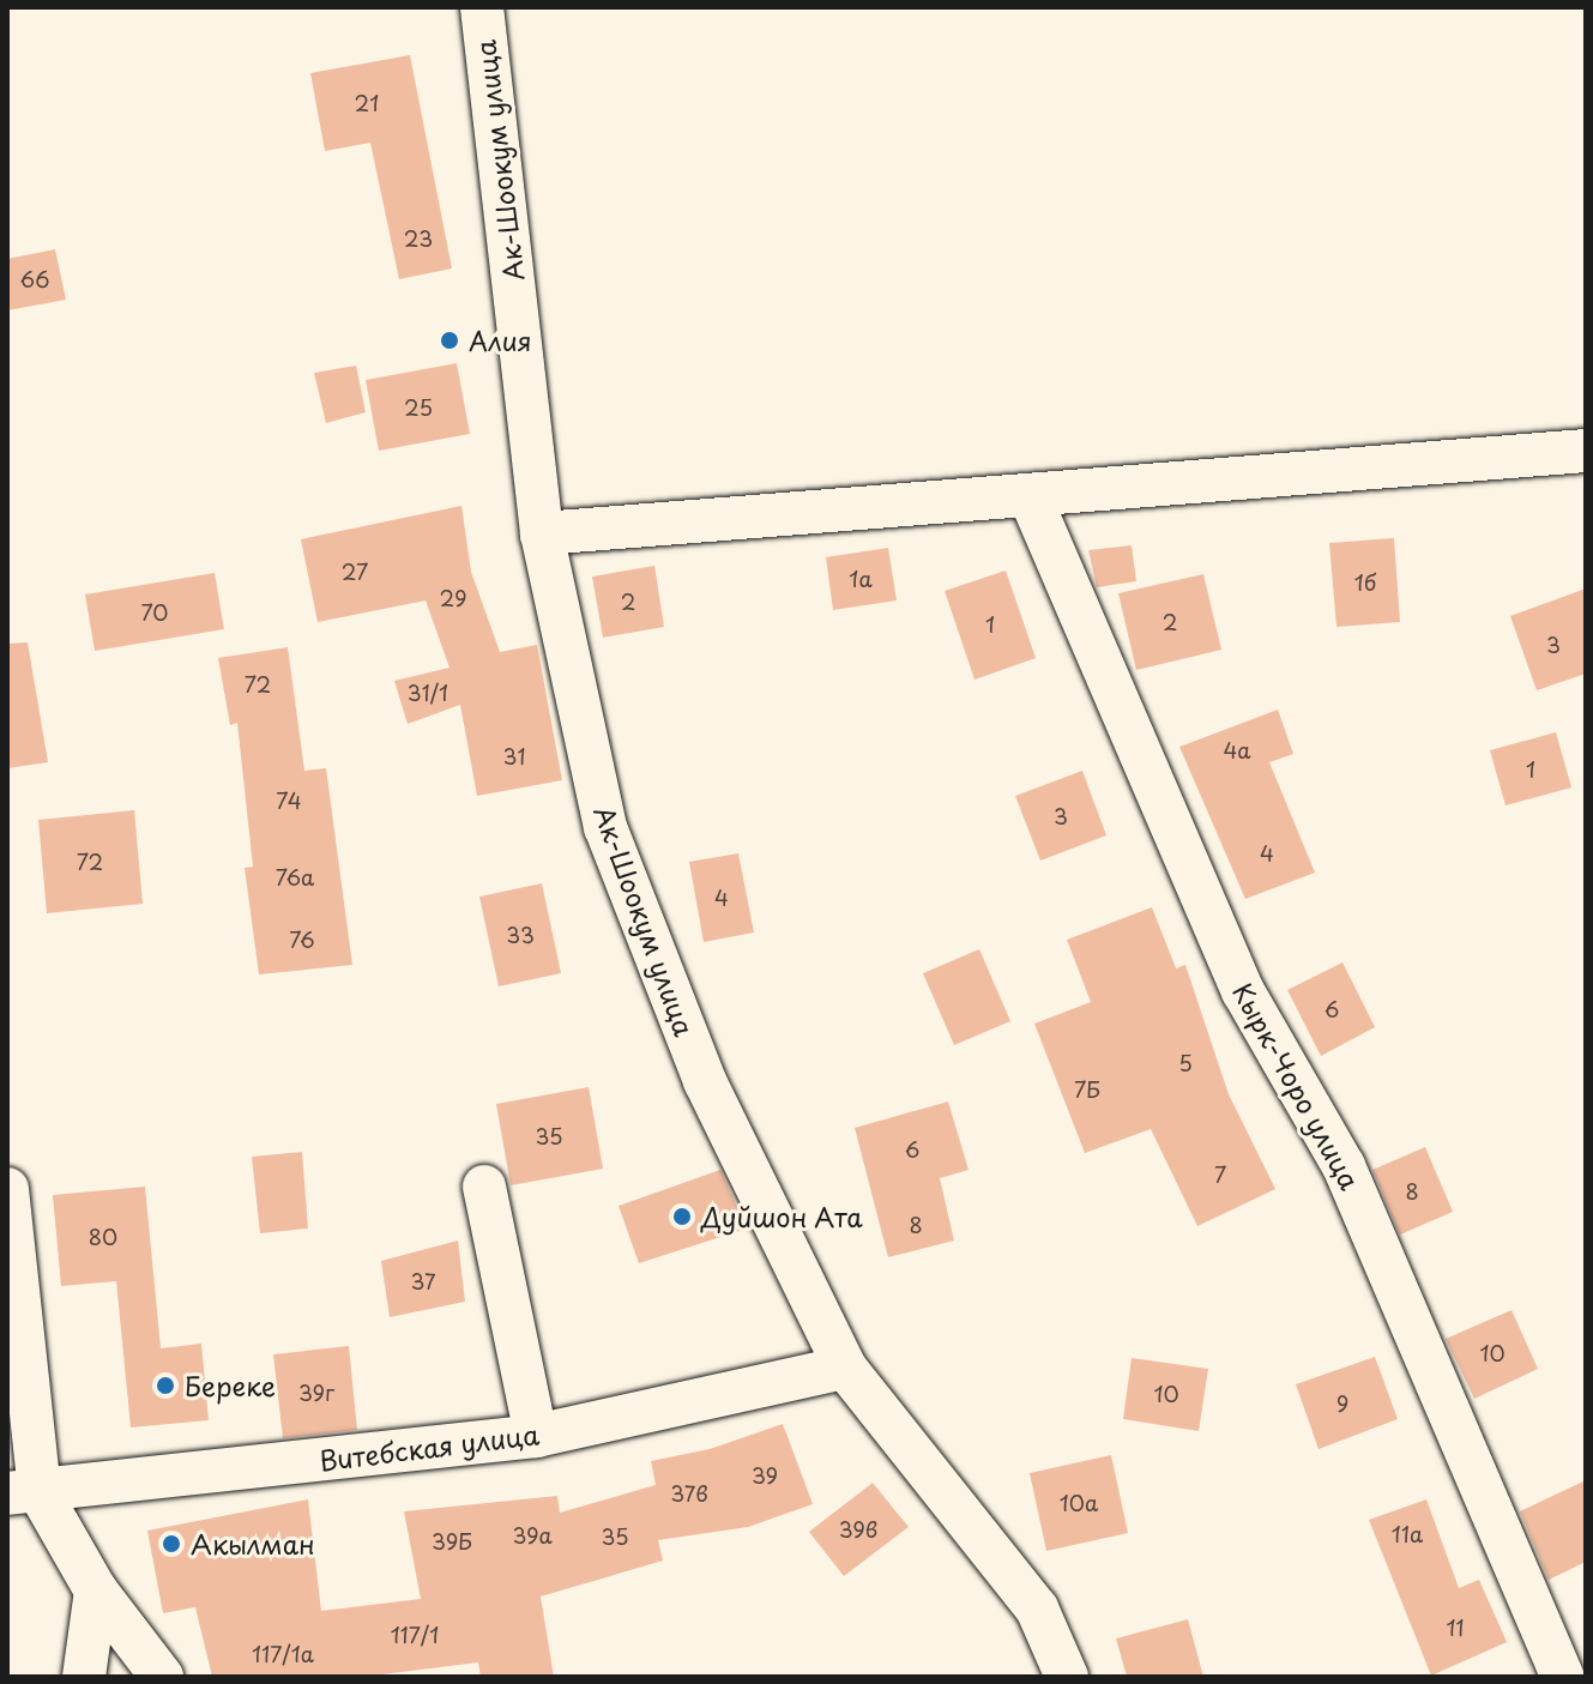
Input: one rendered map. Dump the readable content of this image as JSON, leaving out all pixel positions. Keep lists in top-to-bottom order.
{
  "streets": {
    "street": ["Ак-Шоокум улица", "Кырк-Чоро улица", "Витебская улица"]
  },
  "crossings": [
    ["Ак-Шоокум улица", "Витебская улица"]
  ],
  "places": [
    "Алия",
    "Дуйшон Ата",
    "Береке",
    "Акылман"
  ],
  "house_numbers": [
    "21",
    "23",
    "66",
    "25",
    "27",
    "1а",
    "1б",
    "29",
    "2",
    "70",
    "2",
    "1",
    "3",
    "72",
    "31/1",
    "4а",
    "31",
    "1",
    "74",
    "3",
    "4",
    "72",
    "76а",
    "4",
    "33",
    "76",
    "6",
    "5",
    "7Б",
    "35",
    "6",
    "7",
    "8",
    "8",
    "80",
    "37",
    "10",
    "39г",
    "10",
    "9",
    "39",
    "37в",
    "10а",
    "39в",
    "11а",
    "39а",
    "35",
    "39Б",
    "11",
    "117/1",
    "117/1а"
  ]
}
